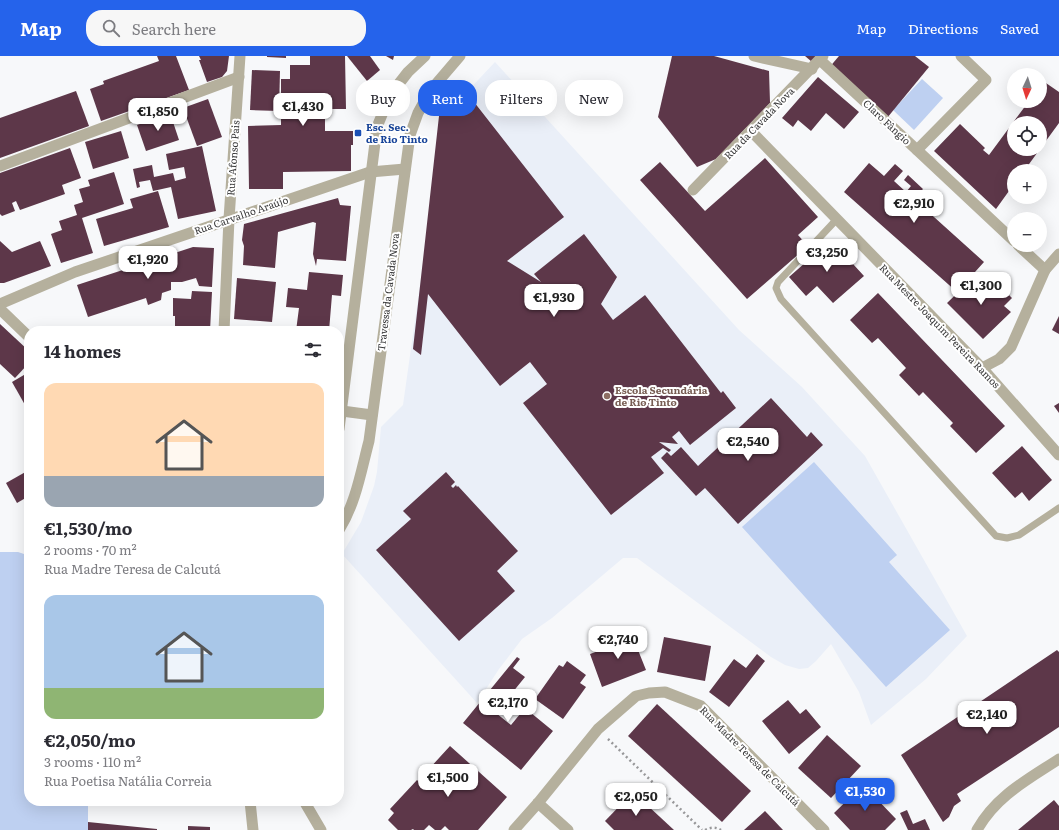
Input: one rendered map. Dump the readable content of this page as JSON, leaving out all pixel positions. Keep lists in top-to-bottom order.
{
  "streets": {
    "street": [
      "Claro Fângio",
      "Rua da Cavada Nova",
      "Rua Afonso Pais",
      "Rua Carvalho Araújo",
      "Travessa da Cavada Nova",
      "Rua Mestre Joaquim Pereira Ramos",
      "Rua Madre Teresa de Calcutá"
    ]
  },
  "crossings": [
    ["Claro Fângio", "Rua da Cavada Nova"],
    ["Rua da Cavada Nova", "Rua Mestre Joaquim Pereira Ramos"],
    ["Rua Afonso Pais", "Rua Carvalho Araújo"]
  ],
  "places": {
    "transit": ["Esc. Sec. de Rio Tinto"],
    "other": ["Escola Secundária de Rio Tinto"]
  },
  "north": "bottom",
  "page": {
    "header": "Map",
    "search": "Search here",
    "nav": ["Map", "Directions", "Saved"],
    "map_buttons": ["+", "−"],
    "chip": [
      "Buy",
      "Rent",
      "Filters",
      "New"
    ],
    "price": [
      "€1,430",
      "€1,850",
      "€2,910",
      "€3,250",
      "€1,920",
      "€1,300",
      "€1,930",
      "€2,540",
      "€2,740",
      "€2,170",
      "€2,140",
      "€1,500",
      "€1,530",
      "€2,050"
    ],
    "heading": "14 homes",
    "list": [
      {
        "name": "€1,530/mo",
        "note": "2 rooms · 70 m² · Rua Madre Teresa de Calcutá"
      },
      {
        "name": "€2,050/mo",
        "note": "3 rooms · 110 m² · Rua Poetisa Natália Correia"
      }
    ]
  }
}
